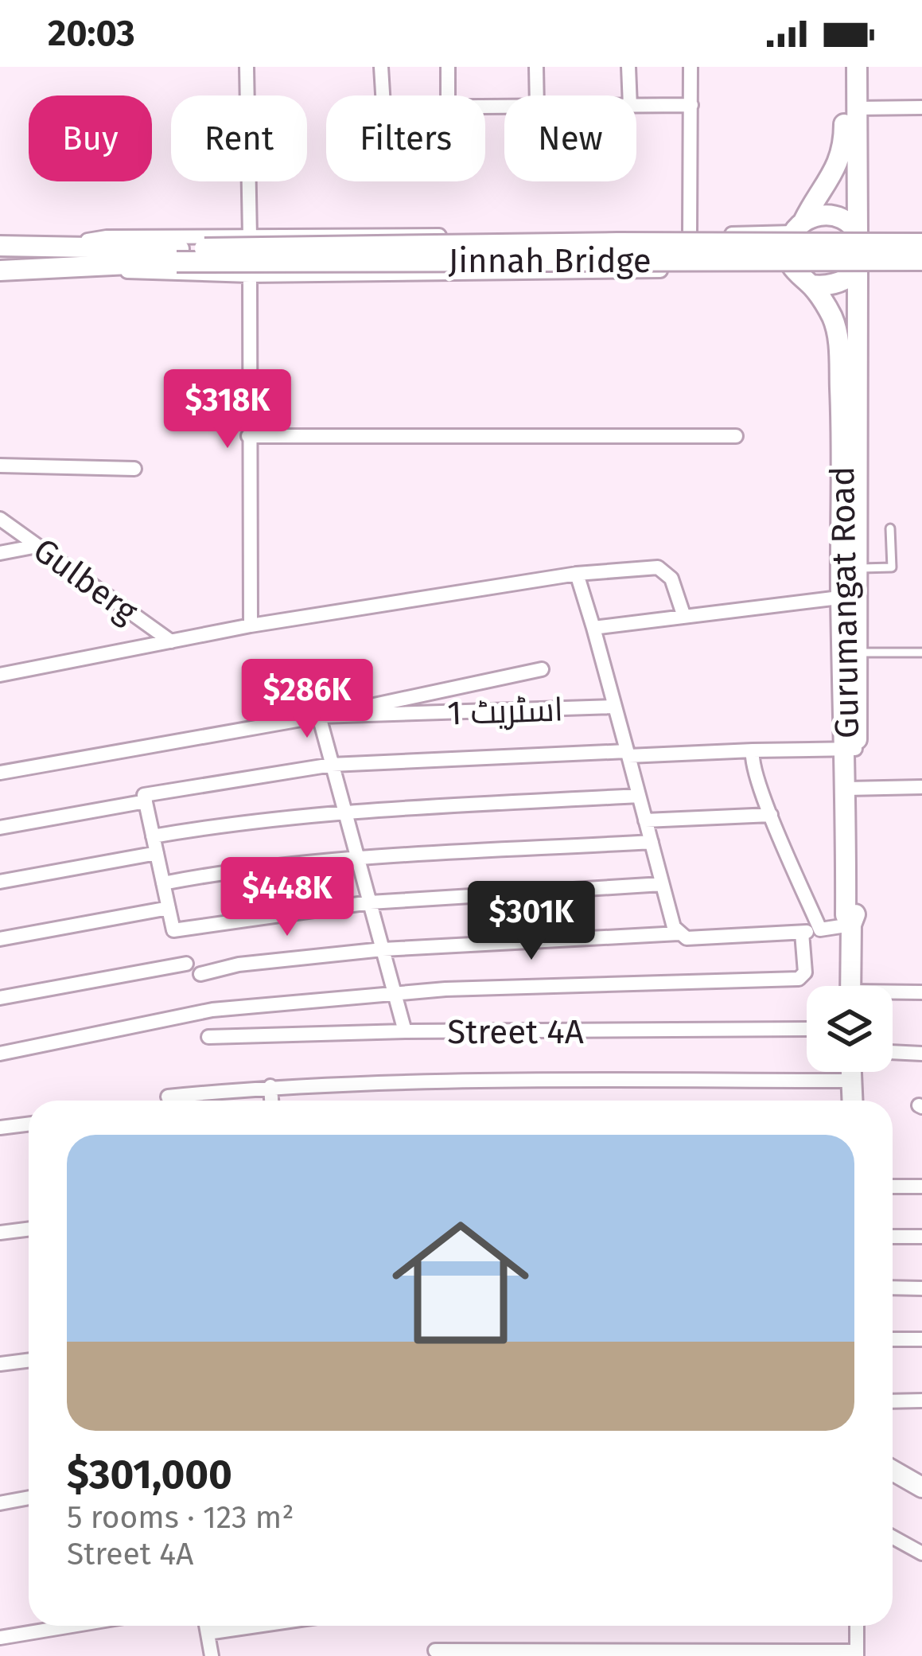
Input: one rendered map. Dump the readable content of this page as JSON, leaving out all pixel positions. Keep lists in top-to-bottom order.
{
  "streets": {
    "main road": ["Jinnah Bridge", "Gurumangat Road"],
    "street": ["Gulberg", "اسٹریٹ 1", "Street 4A"]
  },
  "page": {
    "status": "20:03",
    "chip": [
      "Buy",
      "Rent",
      "Filters",
      "New"
    ],
    "price": [
      "$318K",
      "$286K",
      "$448K",
      "$301K"
    ],
    "list": [
      {
        "name": "$301,000",
        "note": "5 rooms · 123 m² · Street 4A"
      }
    ]
  }
}
